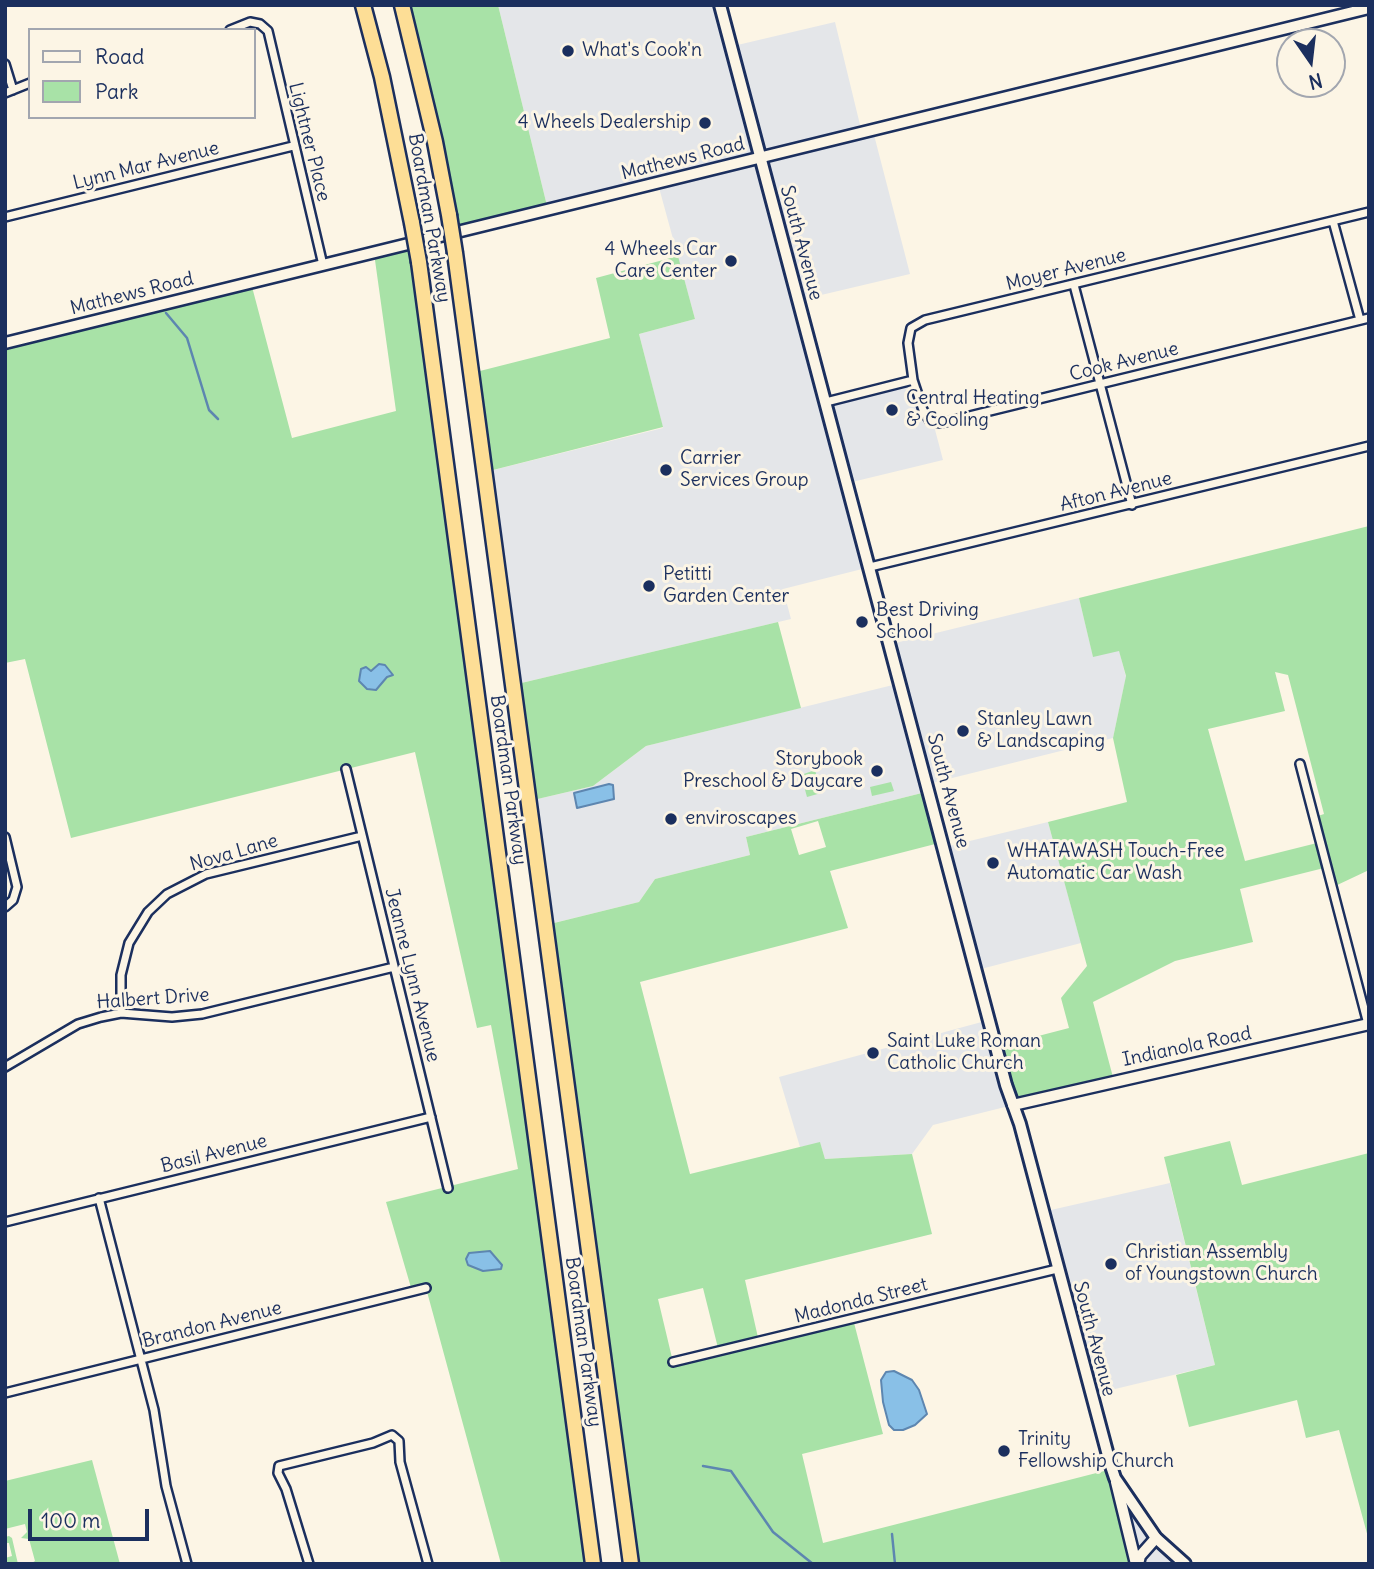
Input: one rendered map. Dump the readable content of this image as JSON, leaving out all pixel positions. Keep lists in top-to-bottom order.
{
  "streets": {
    "highway": ["Boardman Parkway"],
    "main road": ["South Avenue"],
    "street": [
      "Lightner Place",
      "Mathews Road",
      "Lynn Mar Avenue",
      "Moyer Avenue",
      "Cook Avenue",
      "Afton Avenue",
      "Nova Lane",
      "Jeanne Lynn Avenue",
      "Halbert Drive",
      "Indianola Road",
      "Basil Avenue",
      "Madonda Street",
      "Brandon Avenue"
    ]
  },
  "crossings": [
    ["Lightner Place", "Mathews Road"],
    ["Lightner Place", "Lynn Mar Avenue"],
    ["Mathews Road", "South Avenue"],
    ["South Avenue", "Afton Avenue"],
    ["South Avenue", "Indianola Road"],
    ["South Avenue", "Madonda Street"],
    ["Moyer Avenue", "Cook Avenue"],
    ["Nova Lane", "Jeanne Lynn Avenue"],
    ["Nova Lane", "Halbert Drive"],
    ["Jeanne Lynn Avenue", "Halbert Drive"],
    ["Jeanne Lynn Avenue", "Basil Avenue"]
  ],
  "places": [
    "What's Cook'n",
    "4 Wheels Dealership",
    "4 Wheels Car Care Center",
    "Central Heating & Cooling",
    "Carrier Services Group",
    "Petitti Garden Center",
    "Best Driving School",
    "Stanley Lawn & Landscaping",
    "Storybook Preschool & Daycare",
    "enviroscapes",
    "WHATAWASH Touch-Free Automatic Car Wash",
    "Saint Luke Roman Catholic Church",
    "Christian Assembly of Youngstown Church",
    "Trinity Fellowship Church"
  ],
  "legend": ["Road", "Park"],
  "scale_bar": "100 m",
  "north": "bottom"
}
